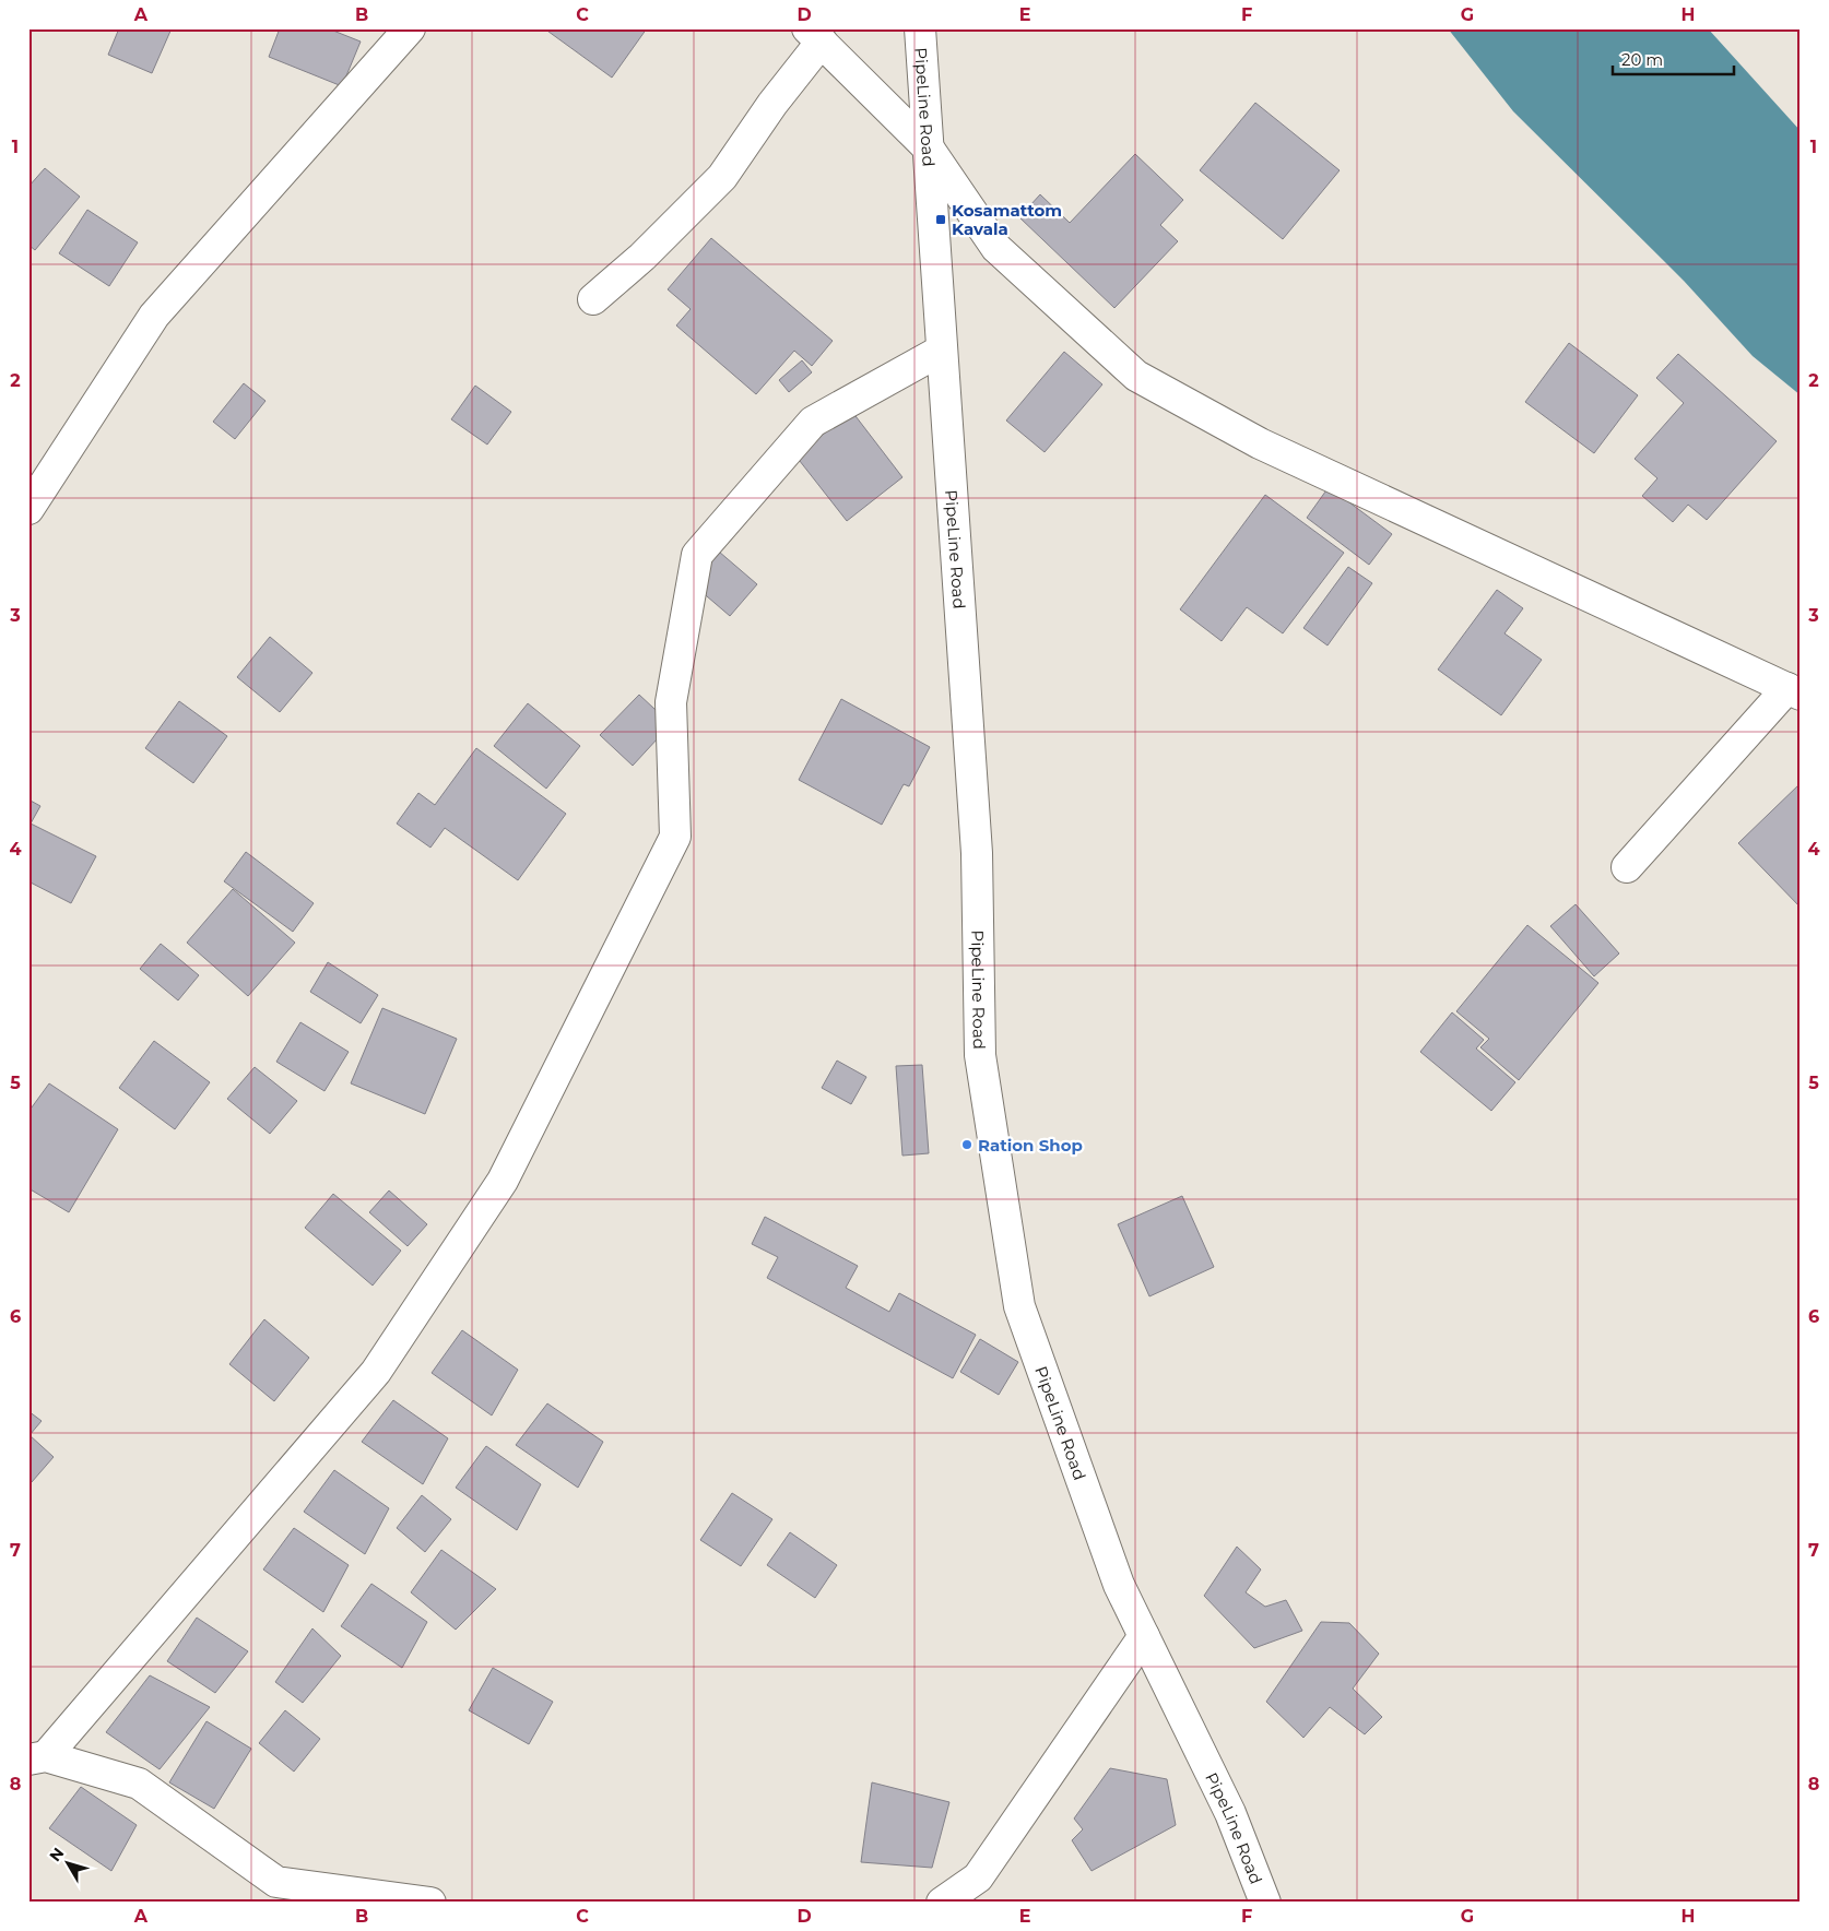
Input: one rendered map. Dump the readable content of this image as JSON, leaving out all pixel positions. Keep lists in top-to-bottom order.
{
  "streets": {
    "street": ["PipeLine Road"]
  },
  "places": {
    "transit": ["Kosamattom Kavala"],
    "other": ["Ration Shop"]
  },
  "scale_bar": "20 m",
  "north": "top left",
  "grid": {
    "columns": [
      "A",
      "B",
      "C",
      "D",
      "E",
      "F",
      "G",
      "H"
    ],
    "rows": [
      "1",
      "2",
      "3",
      "4",
      "5",
      "6",
      "7",
      "8"
    ]
  }
}
